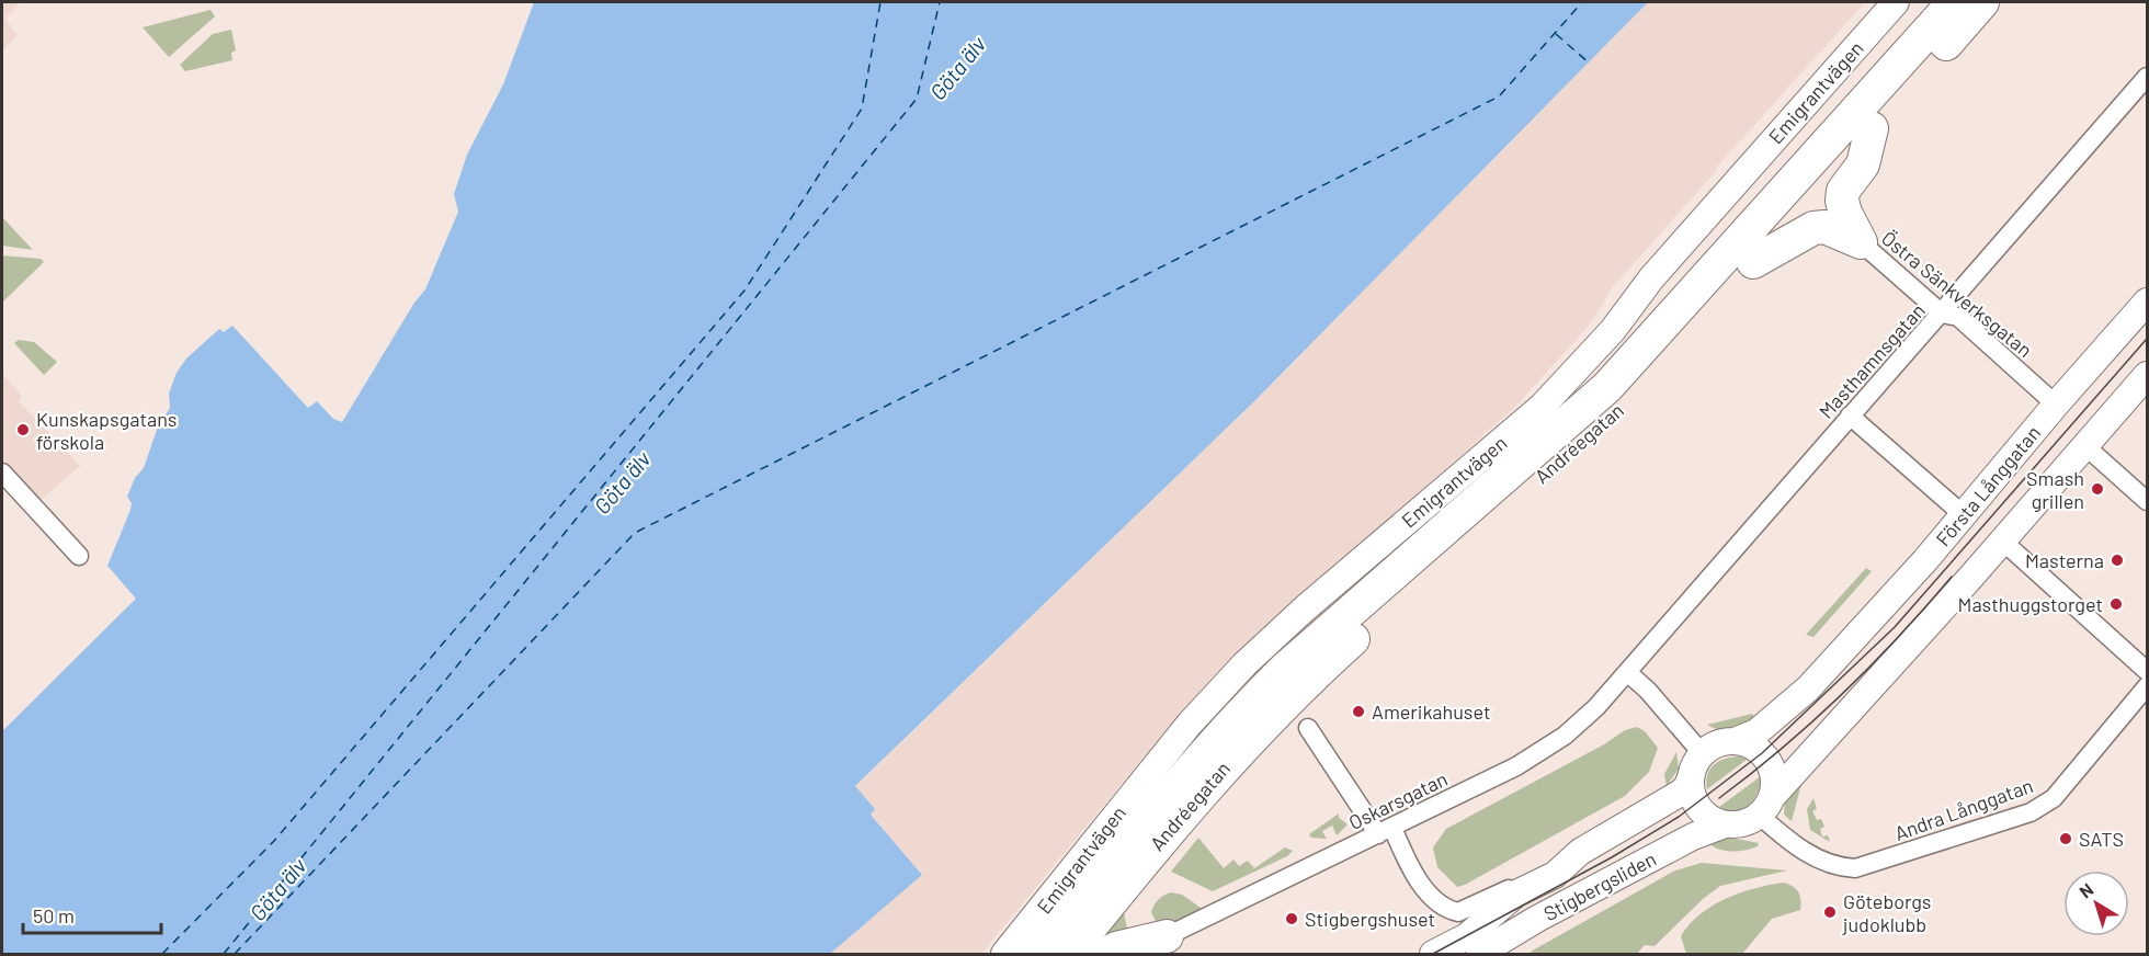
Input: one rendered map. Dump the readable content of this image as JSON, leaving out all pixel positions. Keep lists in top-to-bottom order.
{
  "streets": {
    "highway": ["Andréegatan"],
    "street": [
      "Emigrantvägen",
      "Östra Sänkverksgatan",
      "Masthamnsgatan",
      "Första Långgatan",
      "Oskarsgatan",
      "Andra Långgatan",
      "Stigbergsliden"
    ]
  },
  "crossings": [
    ["Östra Sänkverksgatan", "Masthamnsgatan"],
    ["Östra Sänkverksgatan", "Första Långgatan"],
    ["Masthamnsgatan", "Oskarsgatan"],
    ["Första Långgatan", "Stigbergsliden"],
    ["Oskarsgatan", "Stigbergsliden"],
    ["Andra Långgatan", "Stigbergsliden"]
  ],
  "water": ["Göta älv"],
  "places": [
    "Kunskapsgatans förskola",
    "Smash grillen",
    "Masterna",
    "Masthuggstorget",
    "Amerikahuset",
    "SATS",
    "Göteborgs judoklubb",
    "Stigbergshuset"
  ],
  "scale_bar": "50 m",
  "north": "top left"
}
